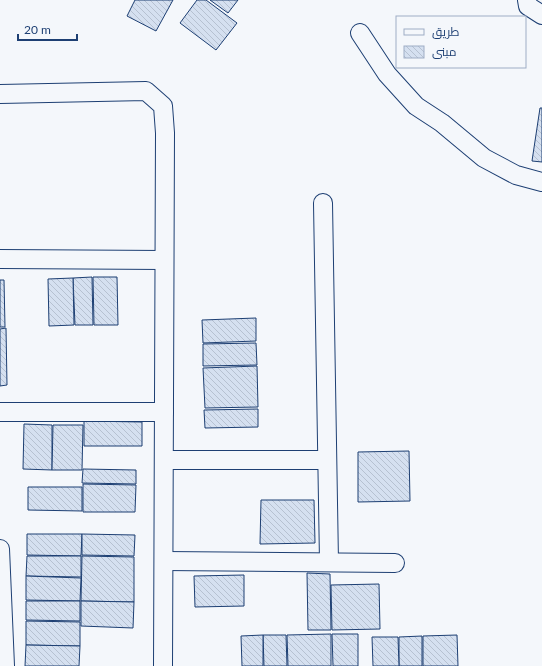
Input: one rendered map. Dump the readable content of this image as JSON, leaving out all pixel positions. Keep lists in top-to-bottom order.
{
  "legend": ["طريق", "مبنى"],
  "scale_bar": "20 m"
}
